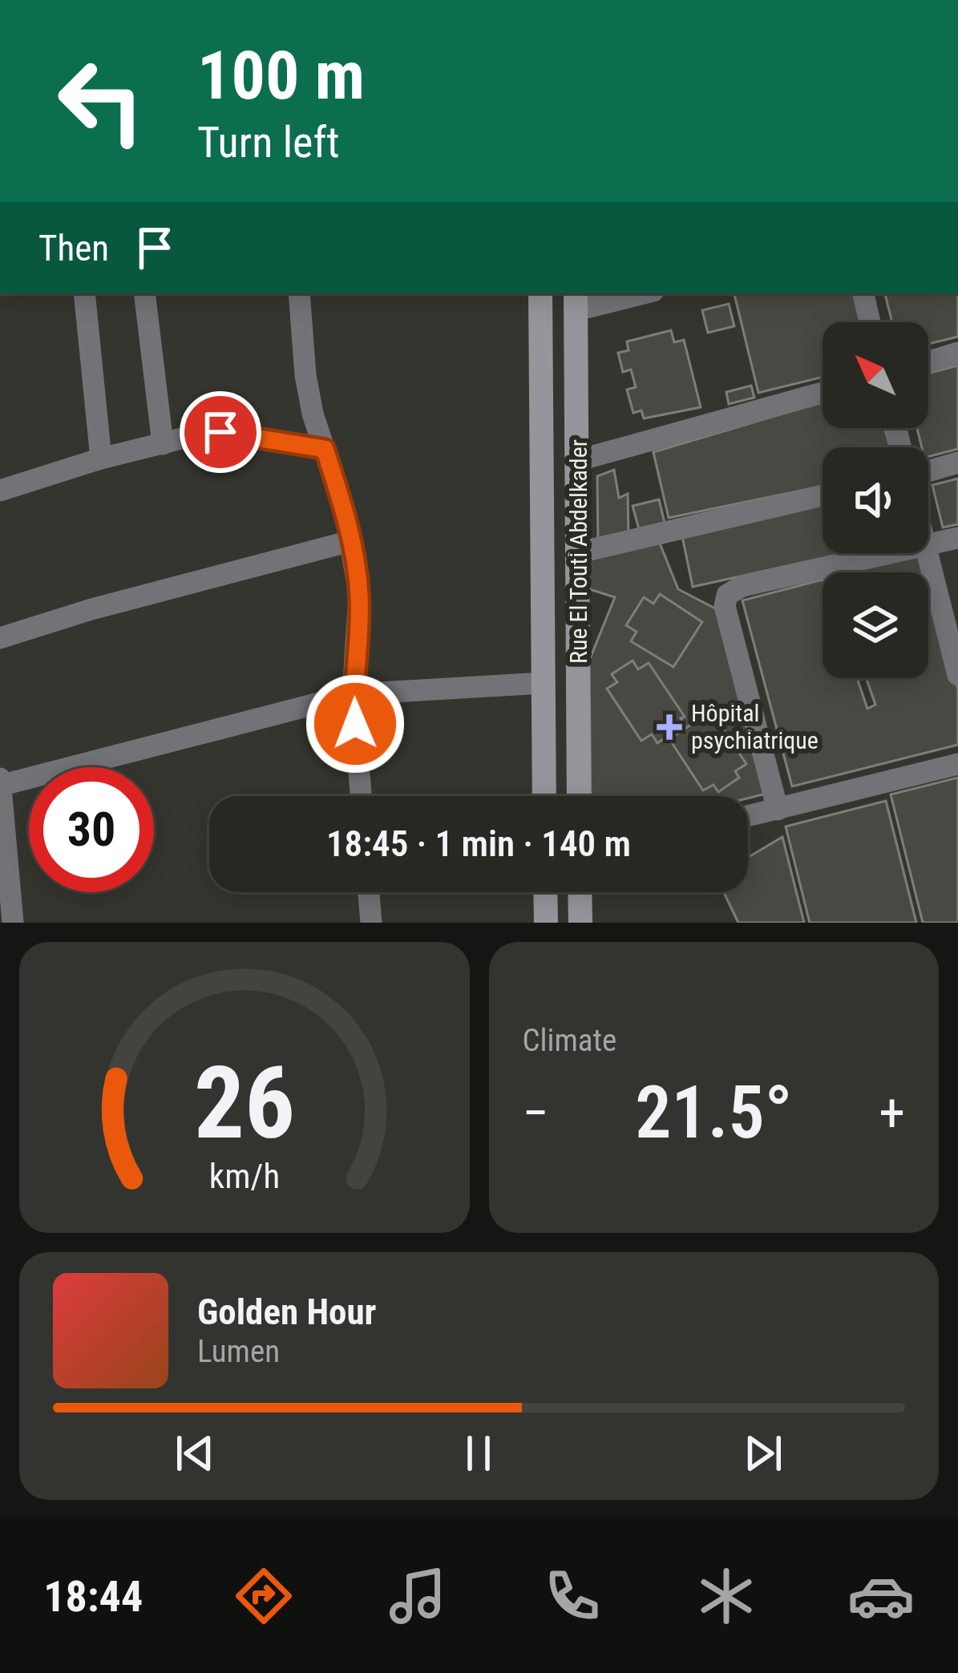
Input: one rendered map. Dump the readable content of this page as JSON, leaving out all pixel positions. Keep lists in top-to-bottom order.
{
  "streets": {
    "street": ["Rue El Touti Abdelkader"]
  },
  "places": {
    "health": ["Hôpital psychiatrique"]
  },
  "north": "top left",
  "page": {
    "turn": ["100 m", "Turn left"],
    "then": "Then",
    "limit": "30",
    "trip": "18:45 · 1 min · 140 m",
    "tile": "Climate",
    "heat": ["−", "21.5°", "+"],
    "song": ["Golden Hour", "Lumen"],
    "tabs": "18:44",
    "gauge": ["26", "km/h"]
  }
}
